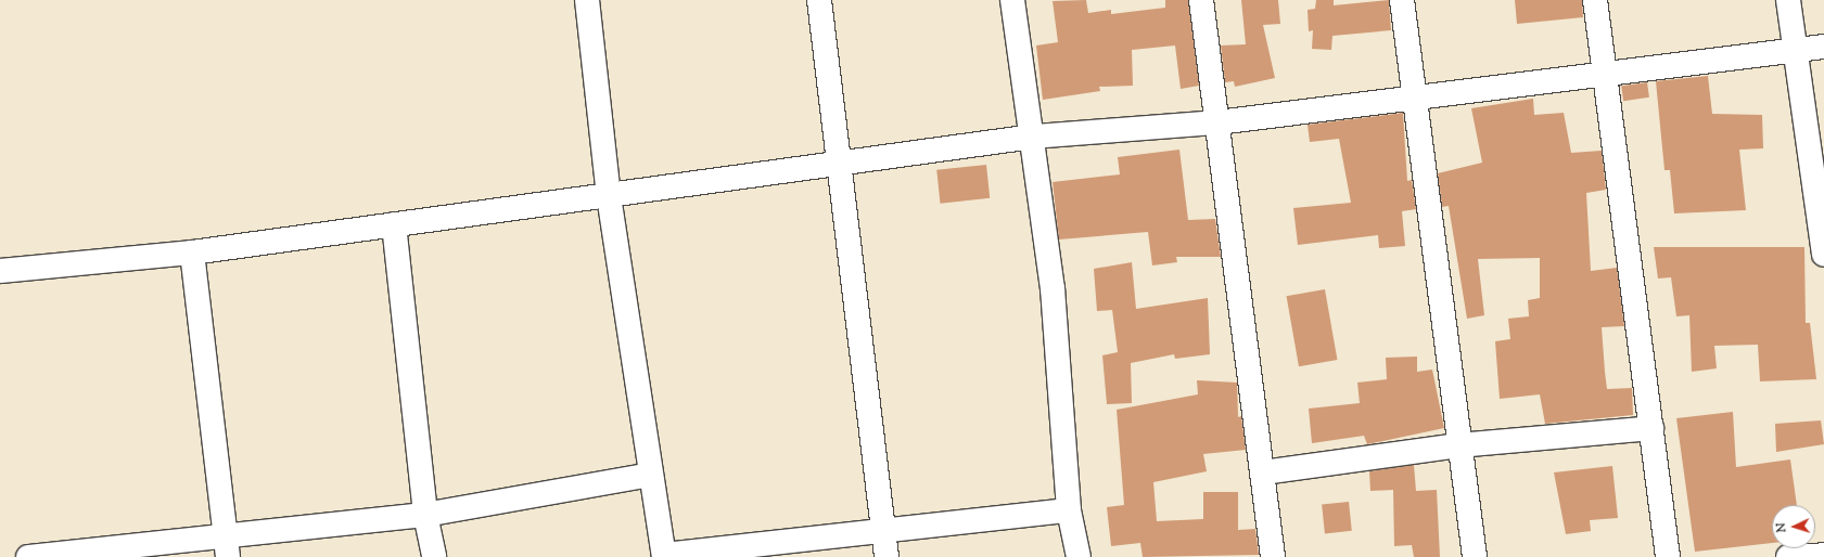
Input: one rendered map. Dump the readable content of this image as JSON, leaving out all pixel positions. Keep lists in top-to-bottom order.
{
  "north": "left"
}
